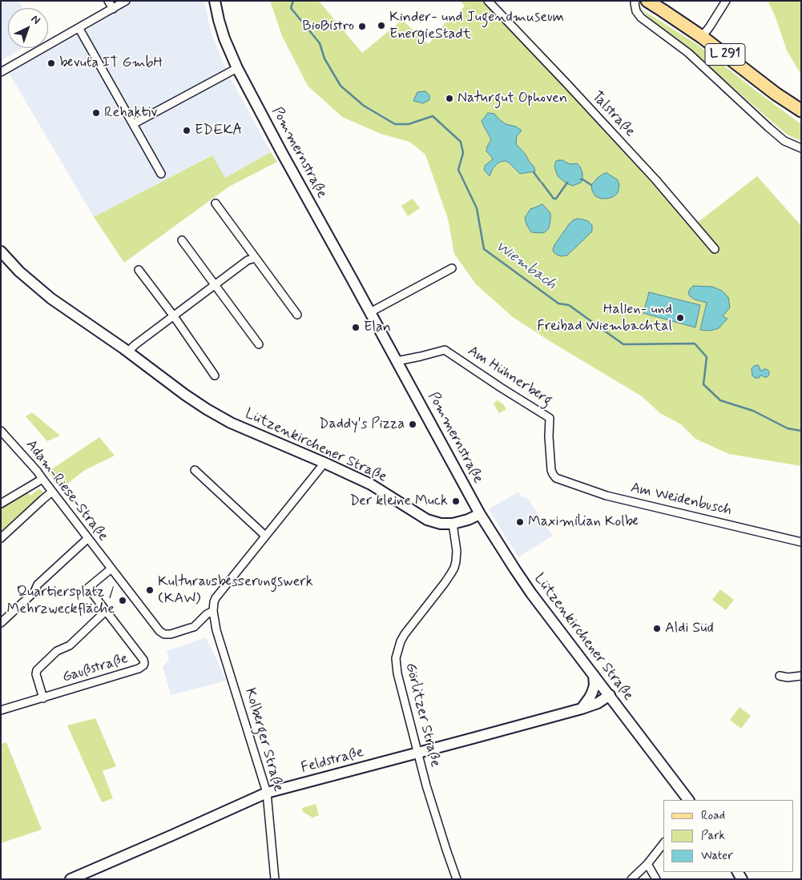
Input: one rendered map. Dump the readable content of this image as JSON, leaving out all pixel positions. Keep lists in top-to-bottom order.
{
  "streets": {
    "main road": [
      "L 291",
      "Pommernstraße",
      "Lützenkirchener Straße",
      "Feldstraße"
    ],
    "street": [
      "Talstraße",
      "Am Hühnerberg",
      "Adam-Riese-Straße",
      "Am Weidenbusch",
      "Gaußstraße",
      "Görlitzer Straße",
      "Kolberger Straße"
    ]
  },
  "crossings": [
    ["Pommernstraße", "Am Hühnerberg"],
    ["Pommernstraße", "Lützenkirchener Straße"],
    ["Am Hühnerberg", "Am Weidenbusch"],
    ["Lützenkirchener Straße", "Görlitzer Straße"],
    ["Lützenkirchener Straße", "Kolberger Straße"],
    ["Lützenkirchener Straße", "Feldstraße"],
    ["Adam-Riese-Straße", "Gaußstraße"],
    ["Görlitzer Straße", "Feldstraße"],
    ["Kolberger Straße", "Feldstraße"]
  ],
  "water": ["Wiembach"],
  "places": [
    "Kinder- und Jugendmuseum EnergieStadt",
    "BioBistro",
    "bevuta IT GmbH",
    "Naturgut Ophoven",
    "Rehaktiv",
    "EDEKA",
    "Hallen- und Freibad Wiembachtal",
    "Elan",
    "Daddy's Pizza",
    "Der kleine Muck",
    "Maximilian Kolbe",
    "Kulturausbesserungswerk (KAW)",
    "Quartiersplatz / Mehrzweckfläche",
    "Aldi Süd"
  ],
  "legend": ["Road", "Park", "Water"],
  "north": "top right"
}
